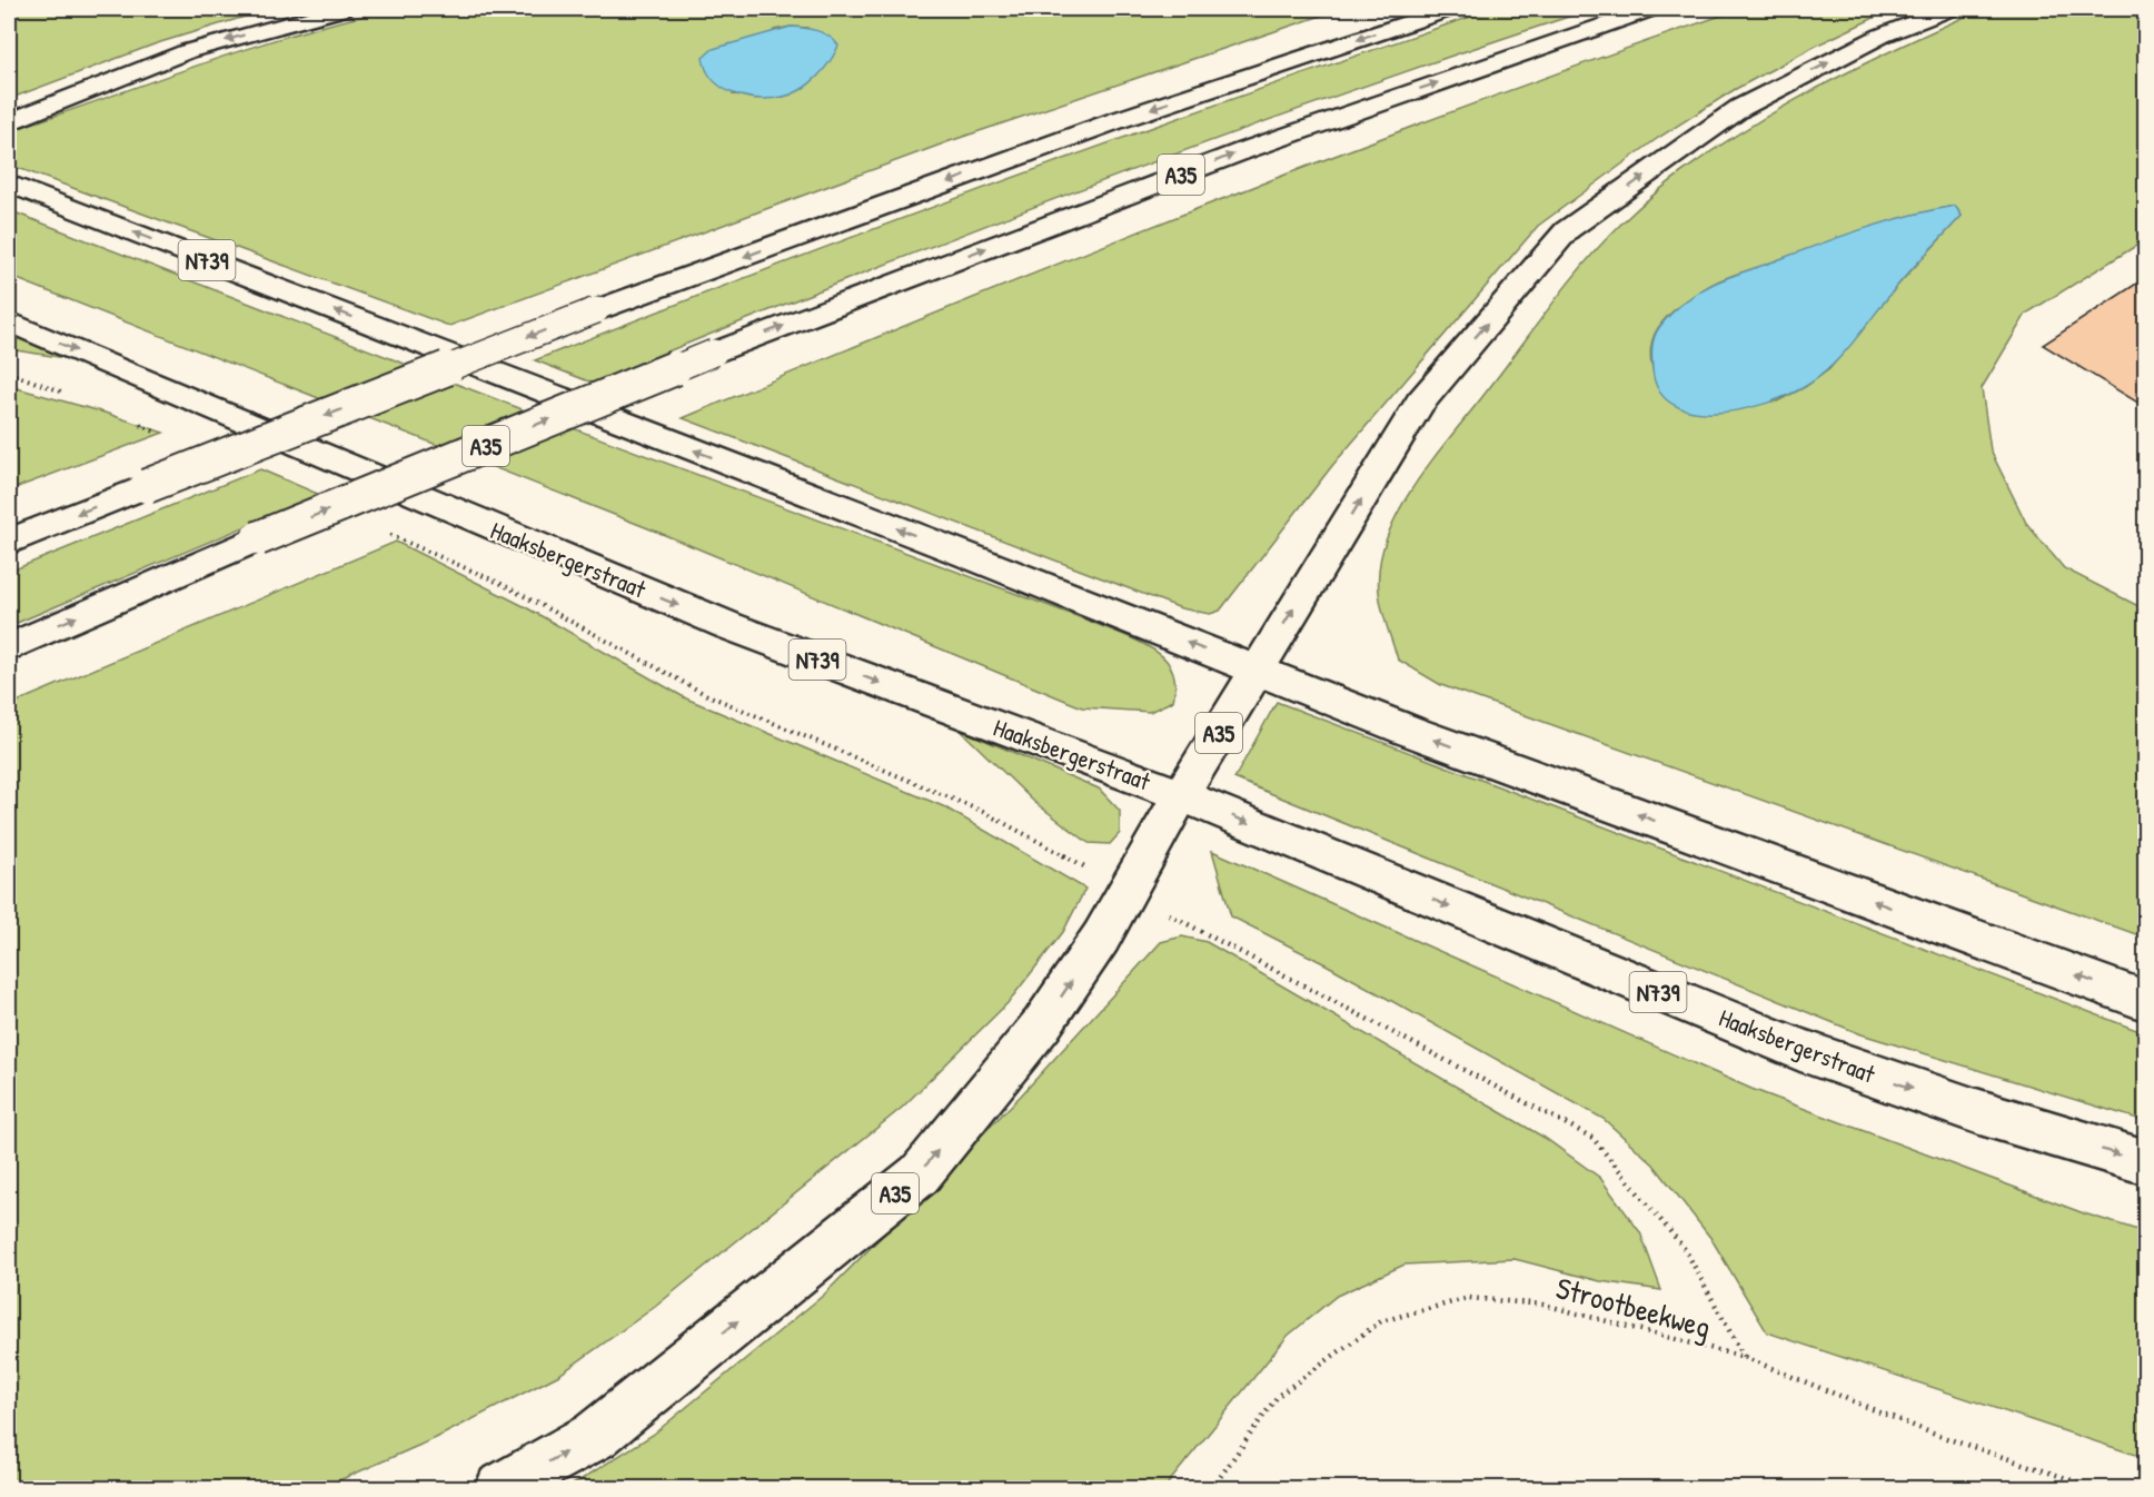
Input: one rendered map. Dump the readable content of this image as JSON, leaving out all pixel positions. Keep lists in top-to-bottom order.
{
  "streets": {
    "main road": ["A35", "N739", "Haaksbergerstraat"],
    "path": ["Strootbeekweg"]
  },
  "crossings": [
    ["A35", "N739"],
    ["A35", "Haaksbergerstraat"]
  ]
}
